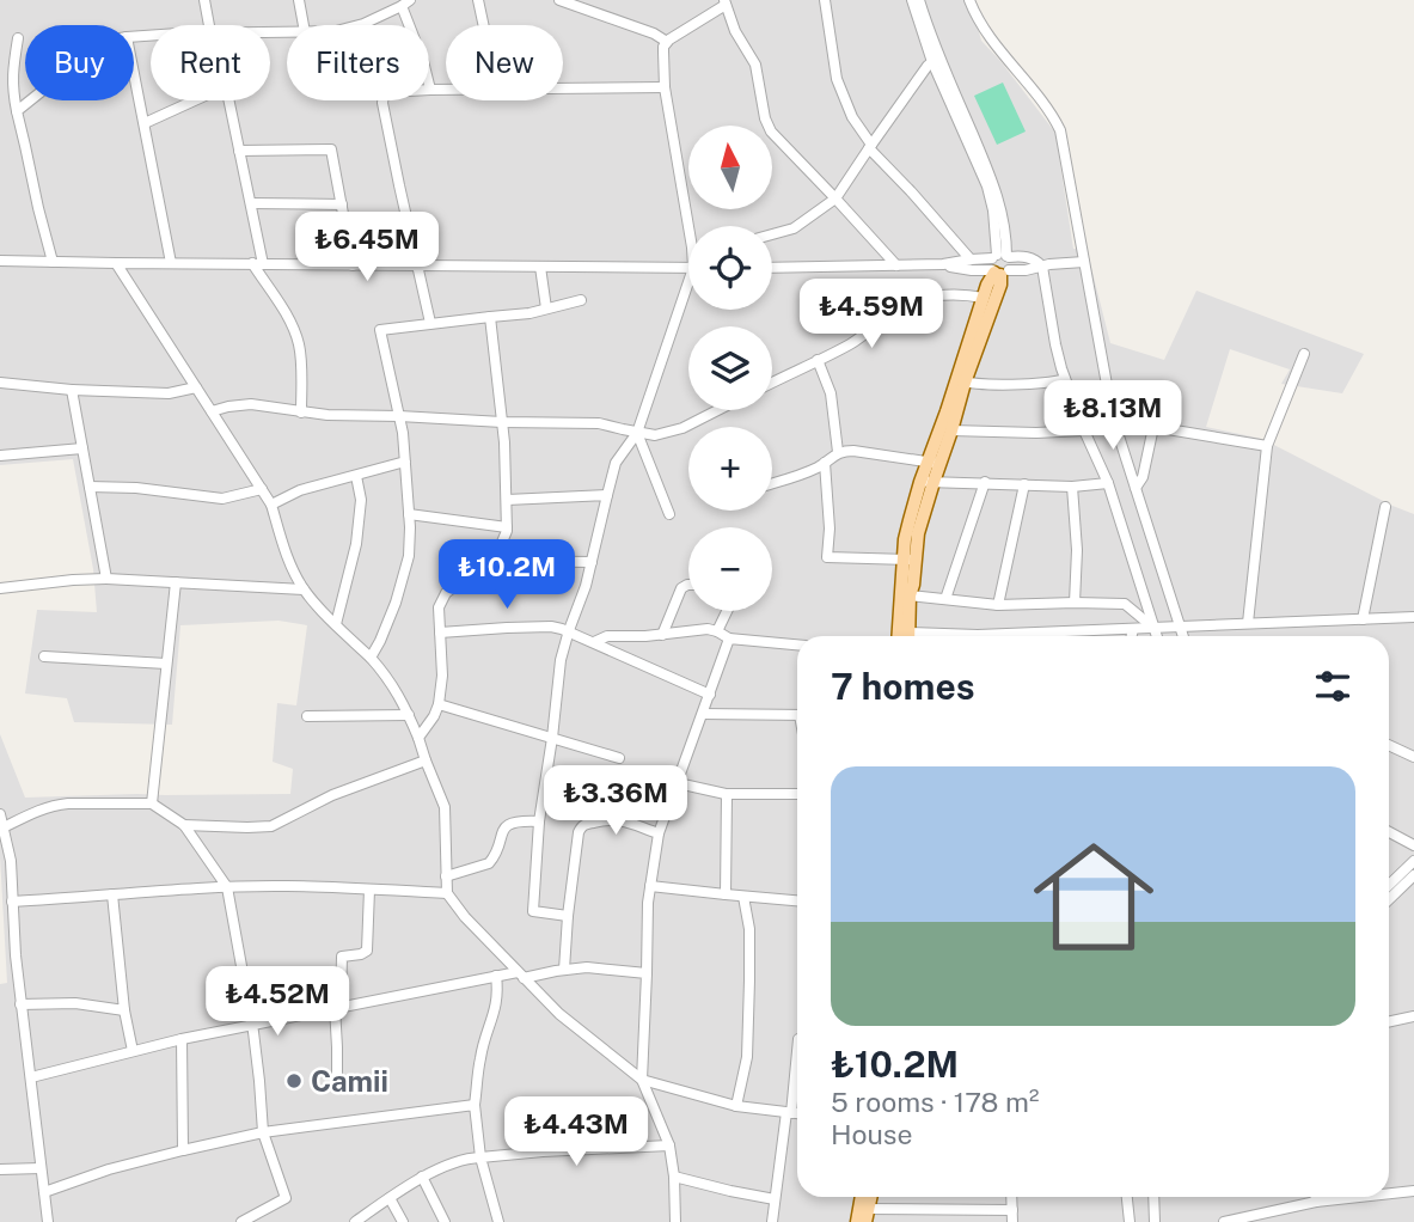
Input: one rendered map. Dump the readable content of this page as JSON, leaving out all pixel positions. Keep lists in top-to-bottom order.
{
  "places": ["Camii"],
  "north": "top",
  "page": {
    "chip": [
      "Buy",
      "Rent",
      "Filters",
      "New"
    ],
    "map_buttons": ["+", "−"],
    "price": [
      "₺6.45M",
      "₺4.59M",
      "₺8.13M",
      "₺10.2M",
      "₺3.36M",
      "₺4.52M",
      "₺4.43M"
    ],
    "heading": "7 homes",
    "list": [
      {
        "name": "₺10.2M",
        "note": "5 rooms · 178 m² · House"
      }
    ]
  }
}
